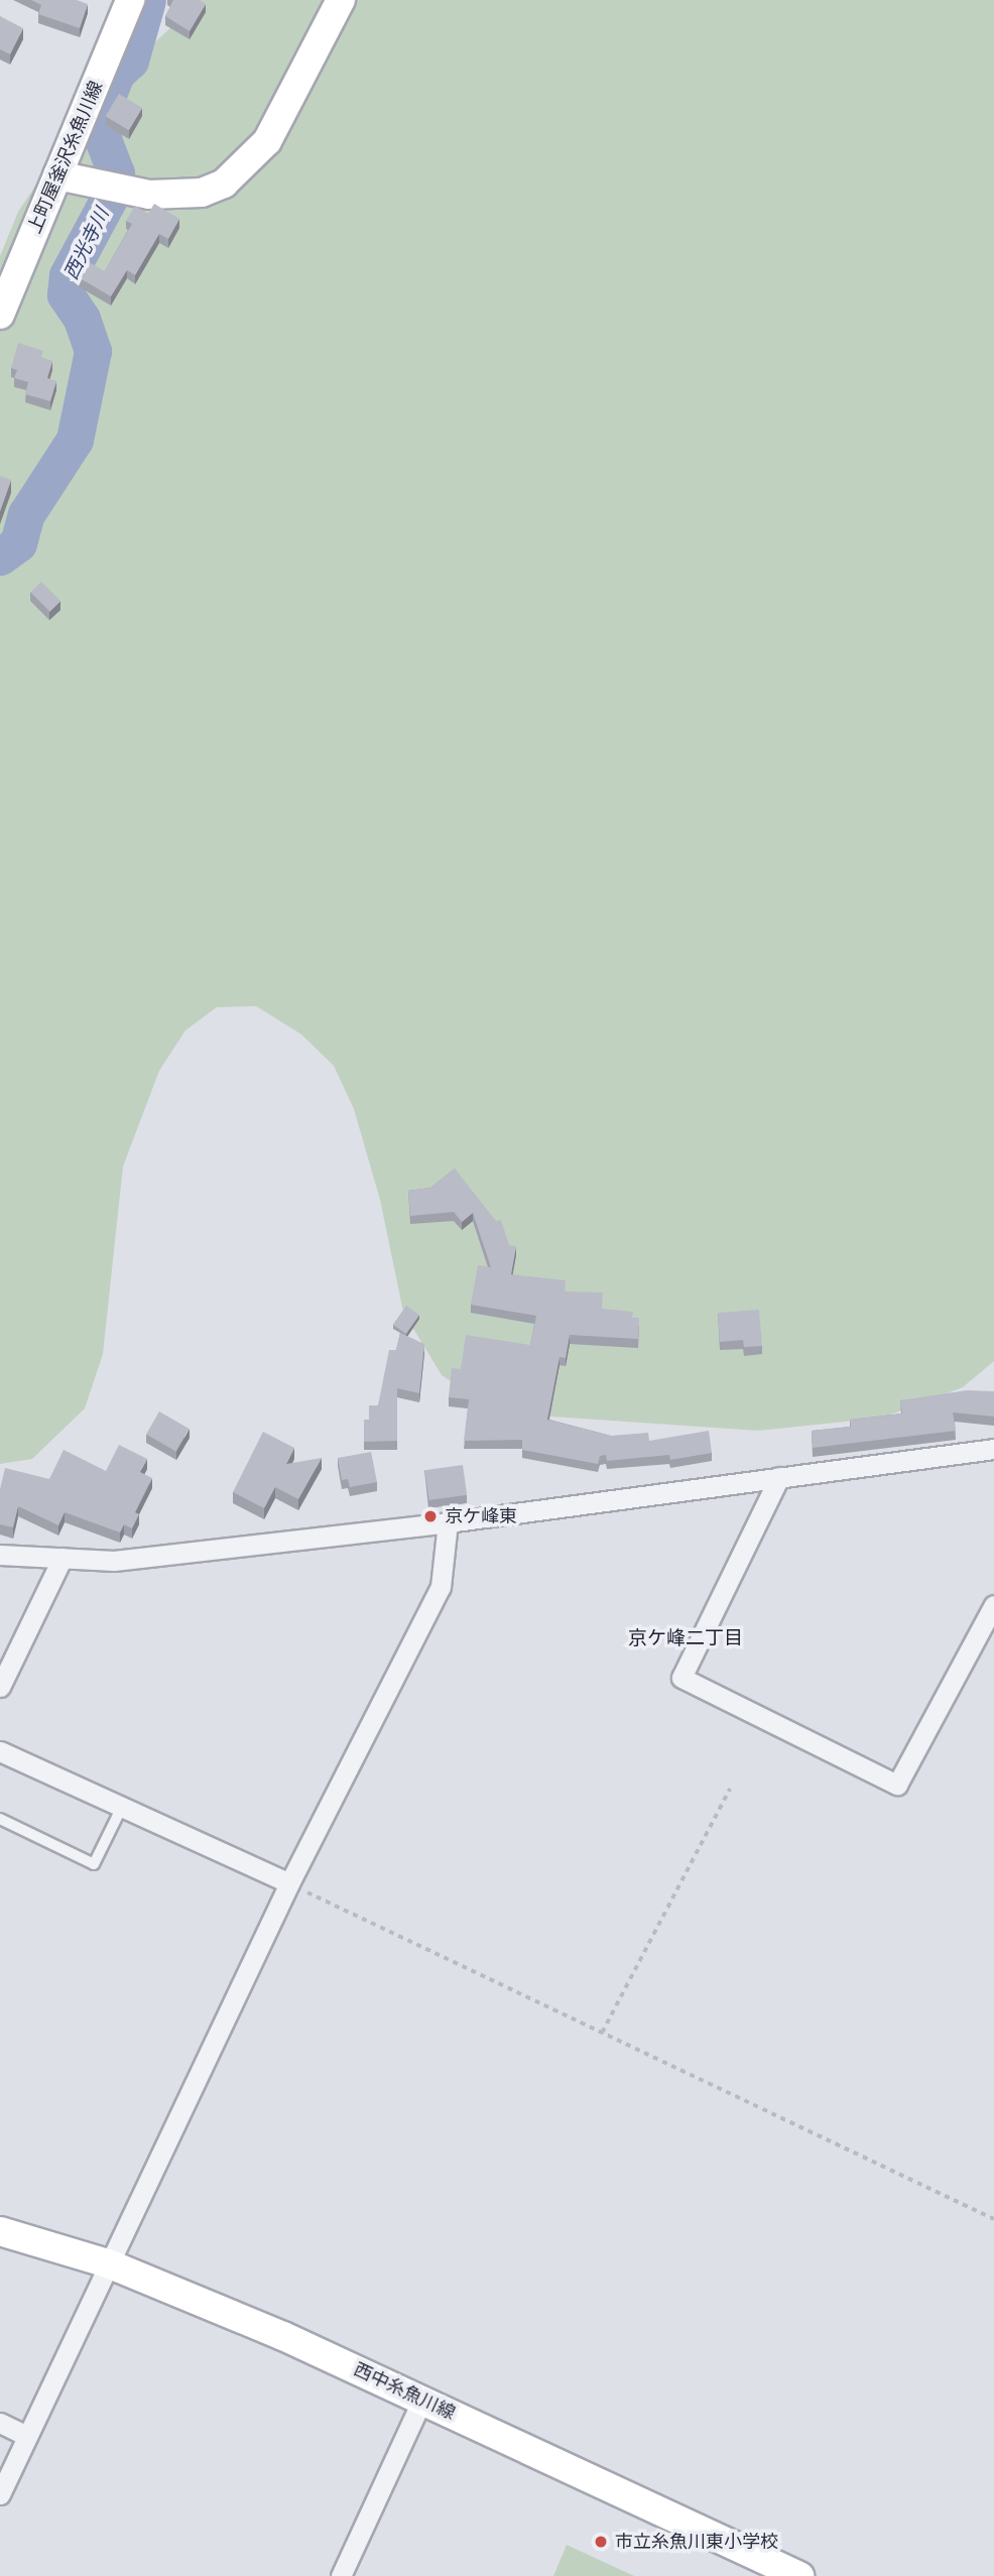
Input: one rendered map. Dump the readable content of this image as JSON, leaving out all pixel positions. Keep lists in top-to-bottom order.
{
  "streets": {
    "main road": ["上町屋釜沢糸魚川線", "西中糸魚川線"]
  },
  "districts": ["京ケ峰二丁目"],
  "water": ["西光寺川"],
  "places": ["京ケ峰東", "市立糸魚川東小学校"]
}
